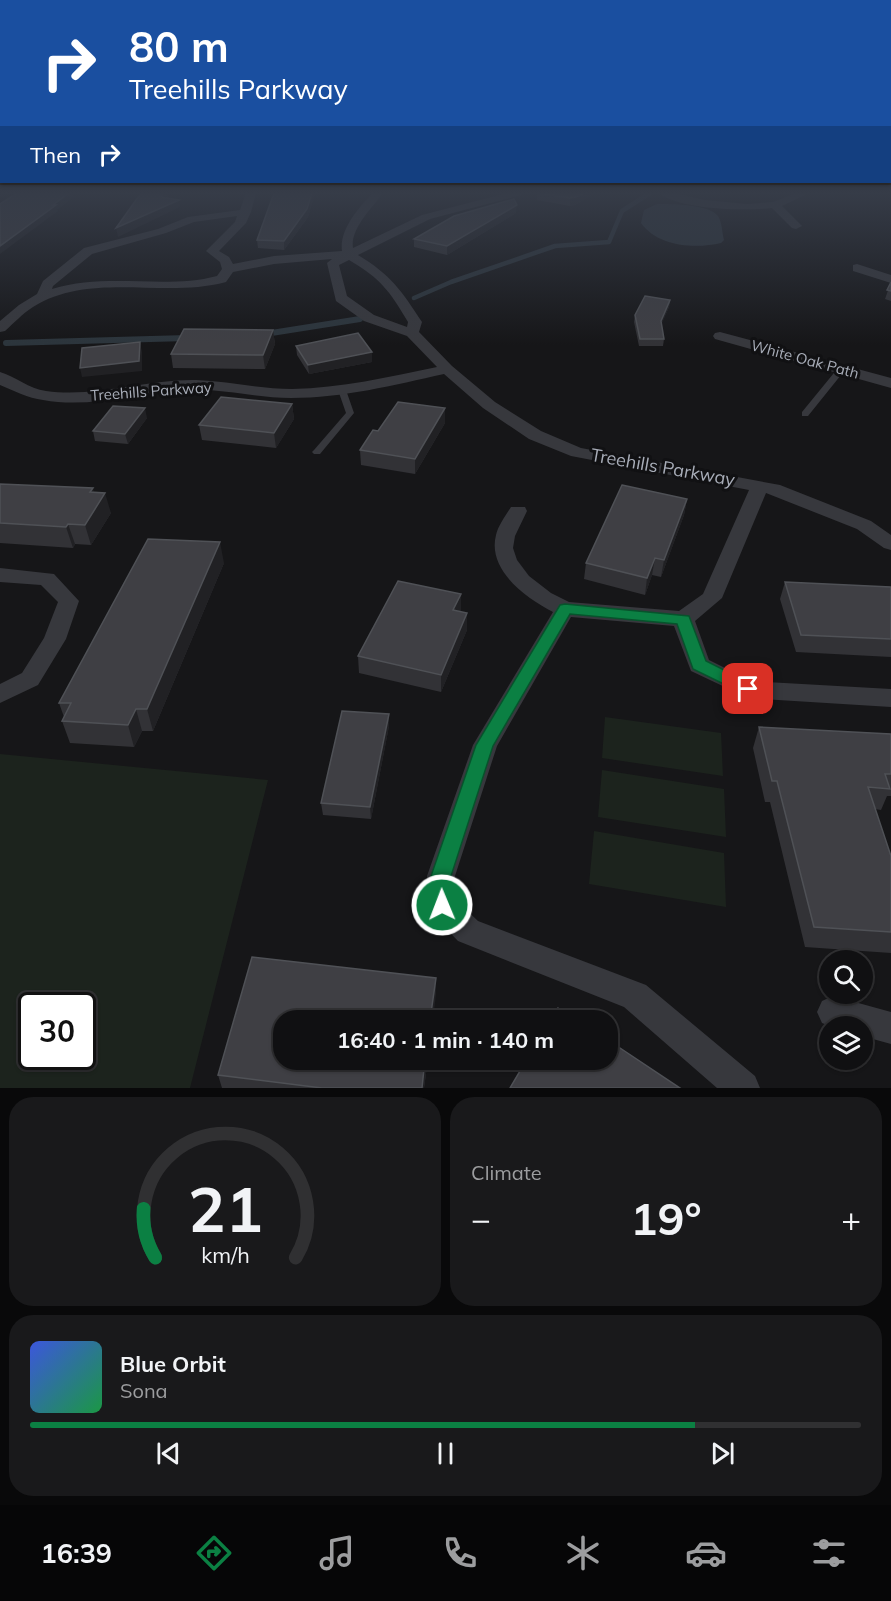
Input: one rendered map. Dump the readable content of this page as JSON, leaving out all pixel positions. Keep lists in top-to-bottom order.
{
  "streets": {
    "street": ["White Oak Path", "Treehills Parkway"]
  },
  "page": {
    "turn": ["80 m", "Treehills Parkway"],
    "then": "Then",
    "limit": "30",
    "trip": "16:40 · 1 min · 140 m",
    "tile": "Climate",
    "heat": ["−", "19°", "+"],
    "song": ["Blue Orbit", "Sona"],
    "tabs": "16:39",
    "gauge": ["21", "km/h"]
  }
}
